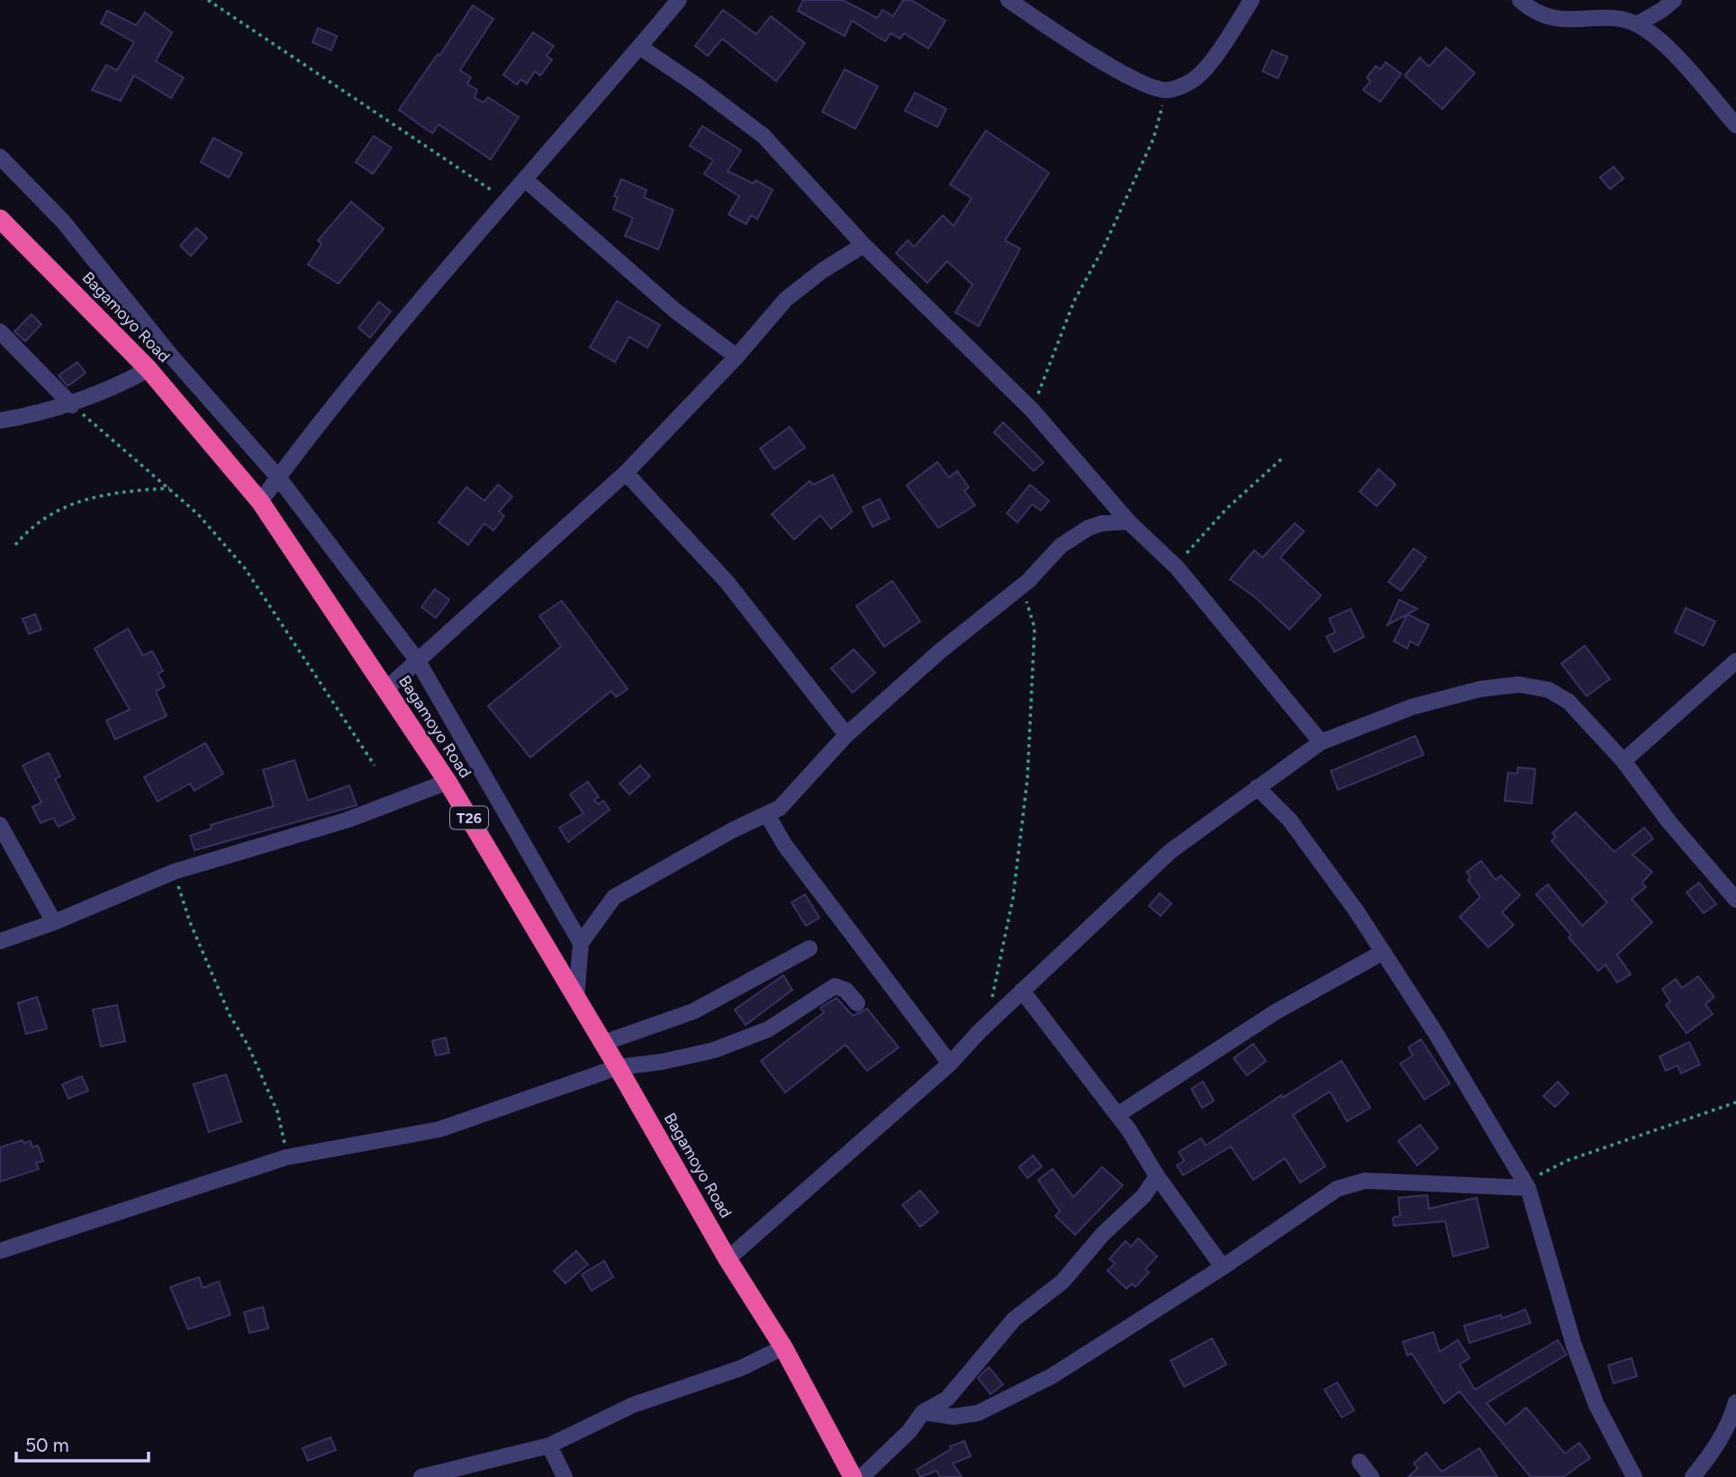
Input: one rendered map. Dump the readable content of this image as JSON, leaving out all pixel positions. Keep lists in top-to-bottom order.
{
  "streets": {
    "highway": ["Bagamoyo Road", "T26"]
  },
  "scale_bar": "50 m"
}
